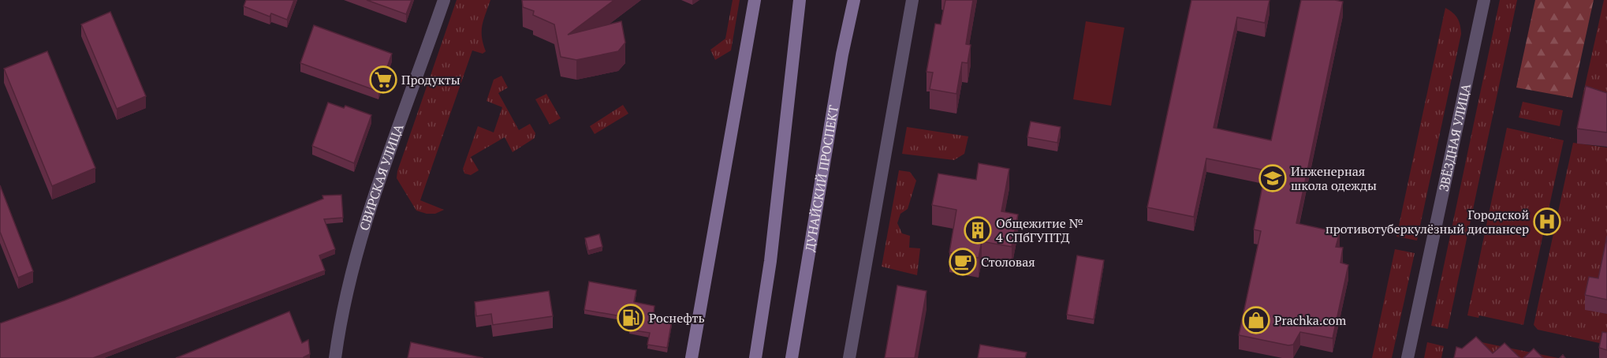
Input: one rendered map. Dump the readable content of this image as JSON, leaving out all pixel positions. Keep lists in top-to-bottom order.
{
  "streets": {
    "main road": ["ДУНАЙСКИЙ ПРОСПЕКТ"],
    "street": ["ЗВЁЗДНАЯ УЛИЦА", "СВИРСКАЯ УЛИЦА"]
  },
  "places": {
    "supermarket": ["Продукты"],
    "school or university": ["Инженерная школа одежды"],
    "hospital": ["Городской противотуберкулёзный диспансер"],
    "building": ["Общежитие № 4 СПбГУПТД"],
    "cafe": ["Столовая"],
    "fuel station": ["Роснефть"],
    "shop": ["Prachka.com"]
  }
}
